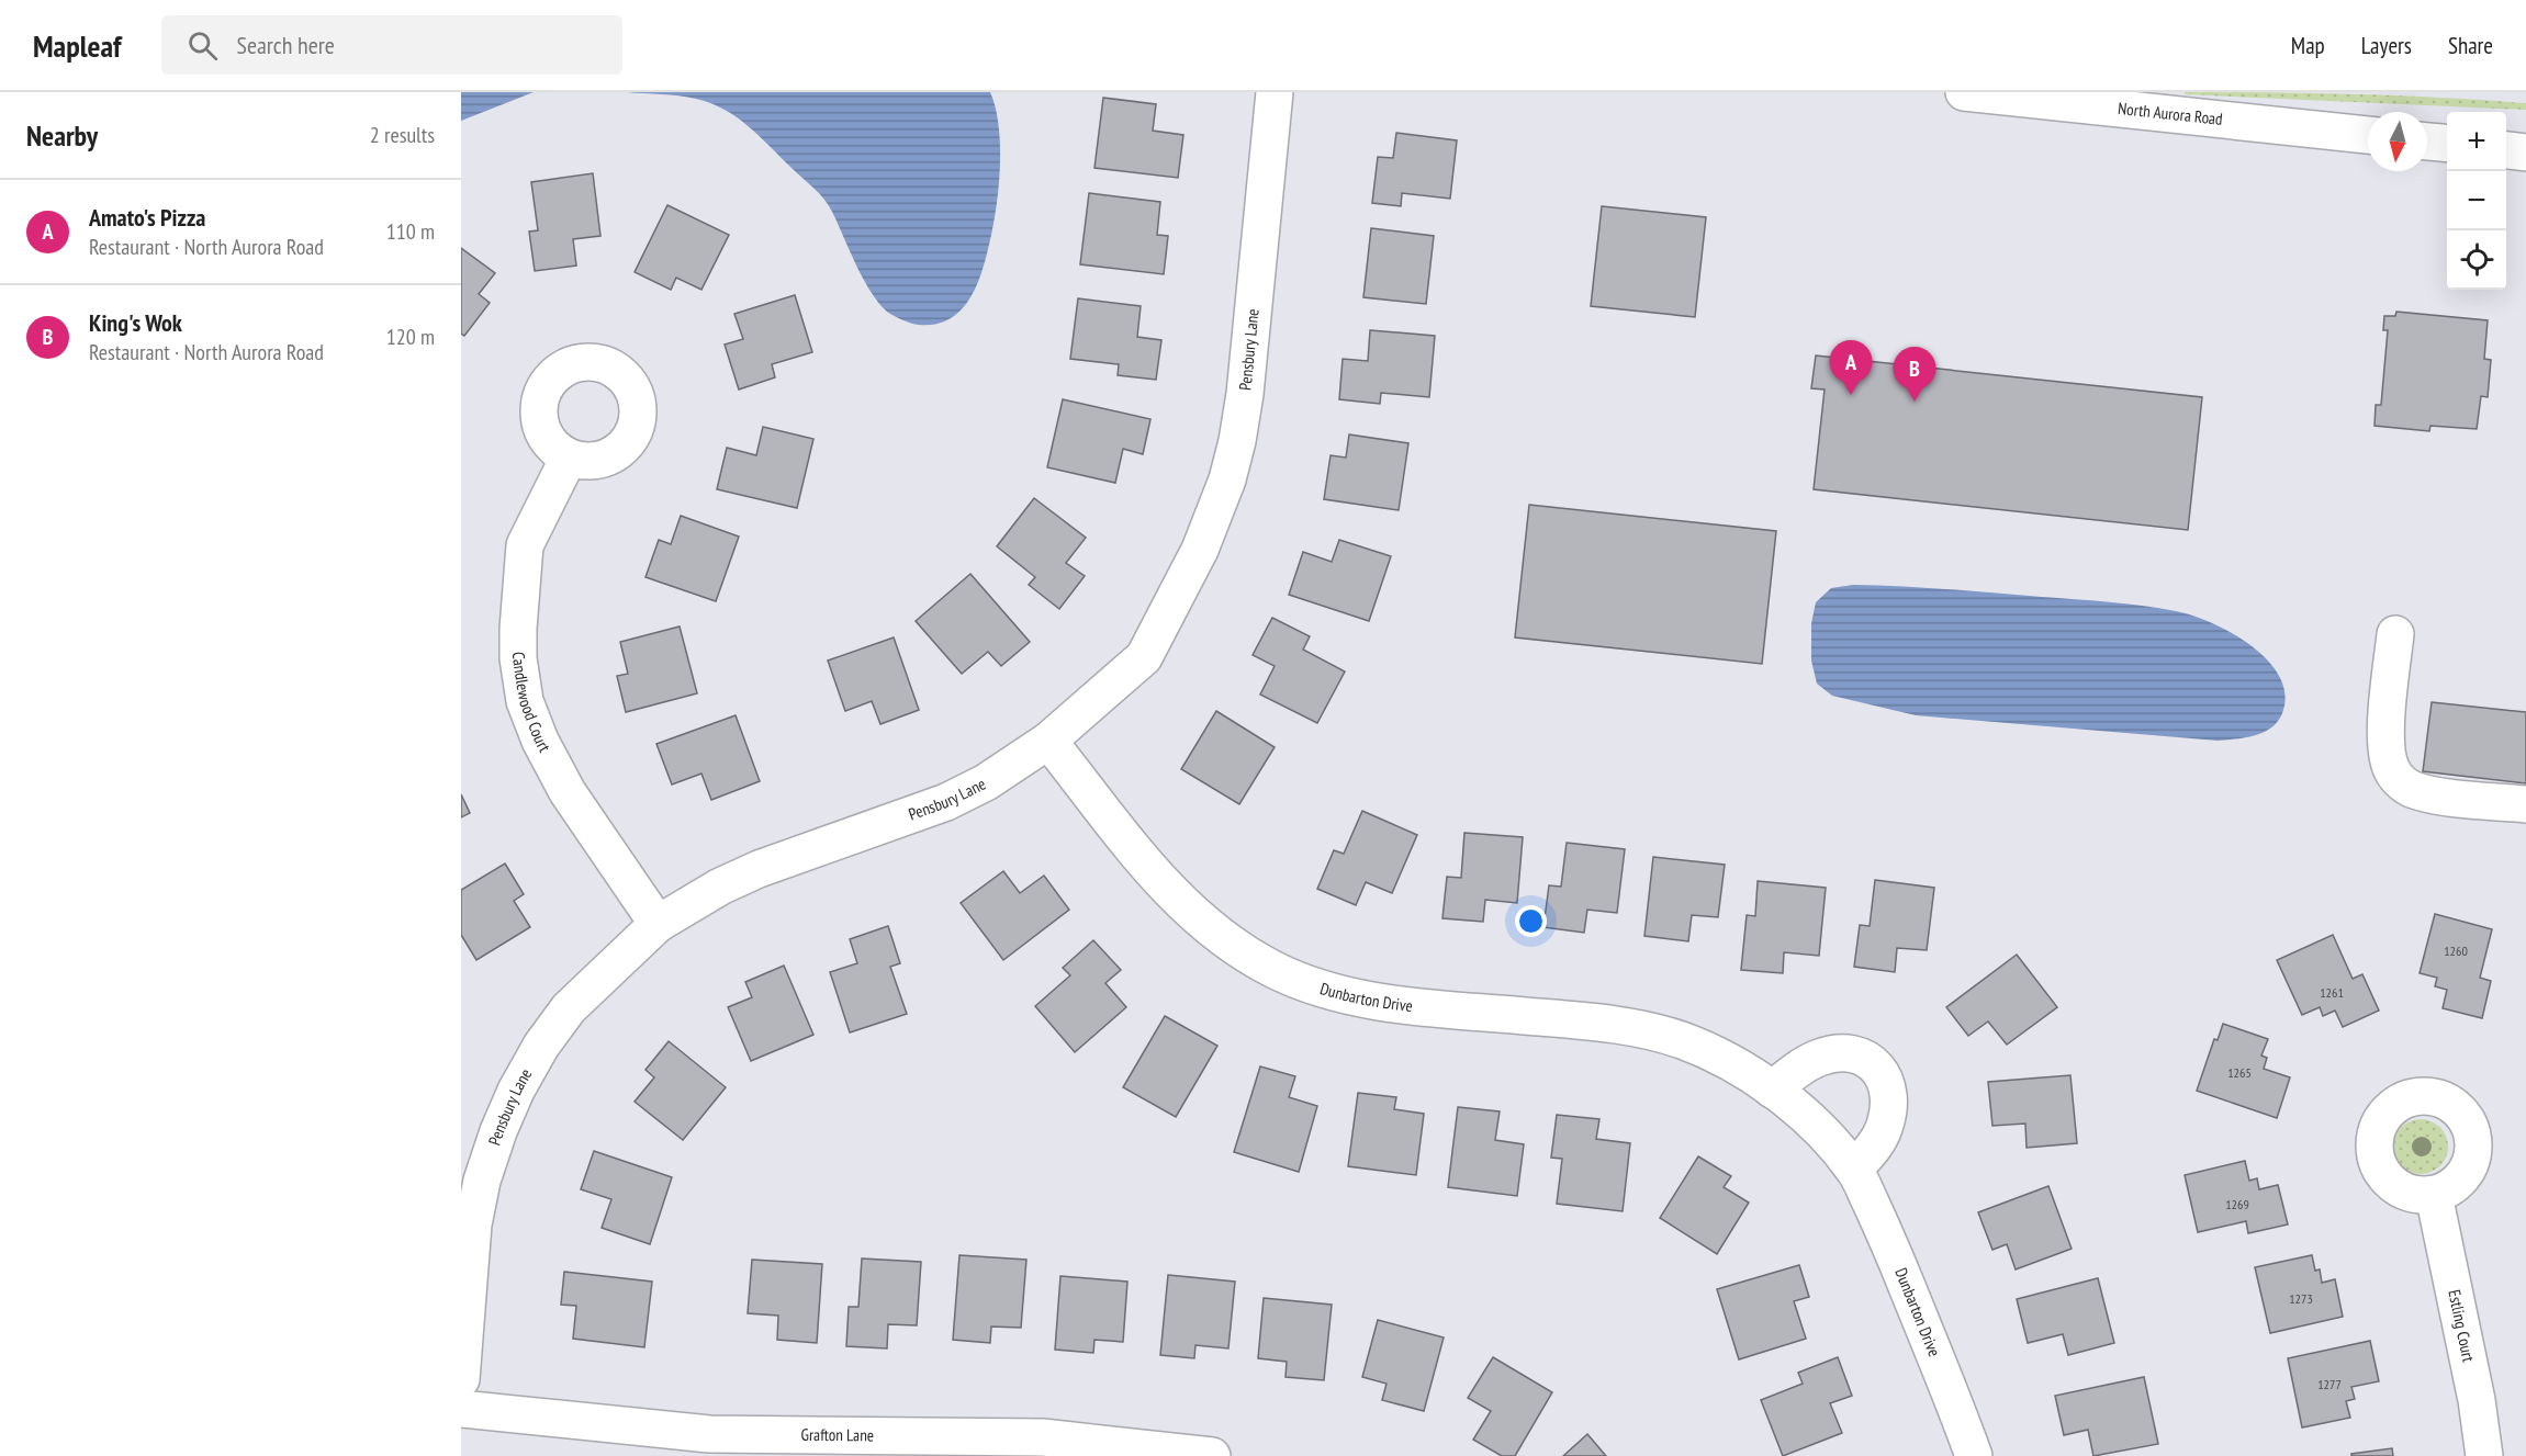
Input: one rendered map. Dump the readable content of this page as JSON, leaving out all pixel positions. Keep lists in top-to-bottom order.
{
  "streets": {
    "street": [
      "North Aurora Road",
      "Pensbury Lane",
      "Candlewood Court",
      "Dunbarton Drive",
      "Estling Court",
      "Grafton Lane"
    ]
  },
  "crossings": [
    ["Pensbury Lane", "Candlewood Court"],
    ["Pensbury Lane", "Dunbarton Drive"]
  ],
  "house_numbers": [
    "1260",
    "1261",
    "1265",
    "1269",
    "1273",
    "1277"
  ],
  "north": "bottom",
  "page": {
    "header": "Mapleaf",
    "search": "Search here",
    "nav": ["Map", "Layers", "Share"],
    "heading": ["Nearby", "2 results"],
    "map_buttons": ["+", "−"],
    "list": [
      {
        "mark": "A",
        "name": "Amato's Pizza",
        "note": "Restaurant · North Aurora Road",
        "value": "110 m"
      },
      {
        "mark": "B",
        "name": "King's Wok",
        "note": "Restaurant · North Aurora Road",
        "value": "120 m"
      }
    ],
    "pins": ["A", "B"]
  }
}
